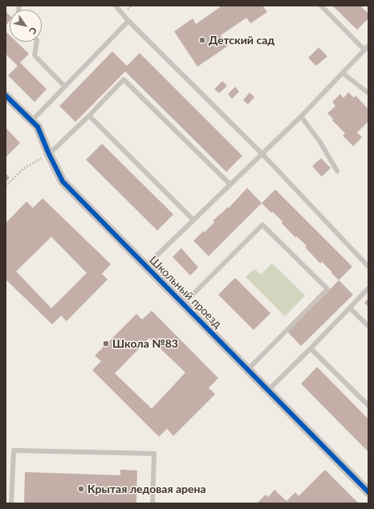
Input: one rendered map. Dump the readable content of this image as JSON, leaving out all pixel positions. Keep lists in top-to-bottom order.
{
  "streets": {
    "street": ["Школьный проезд"]
  },
  "places": ["Детский сад", "Школа №83", "Крытая ледовая арена"],
  "north": "bottom right"
}
